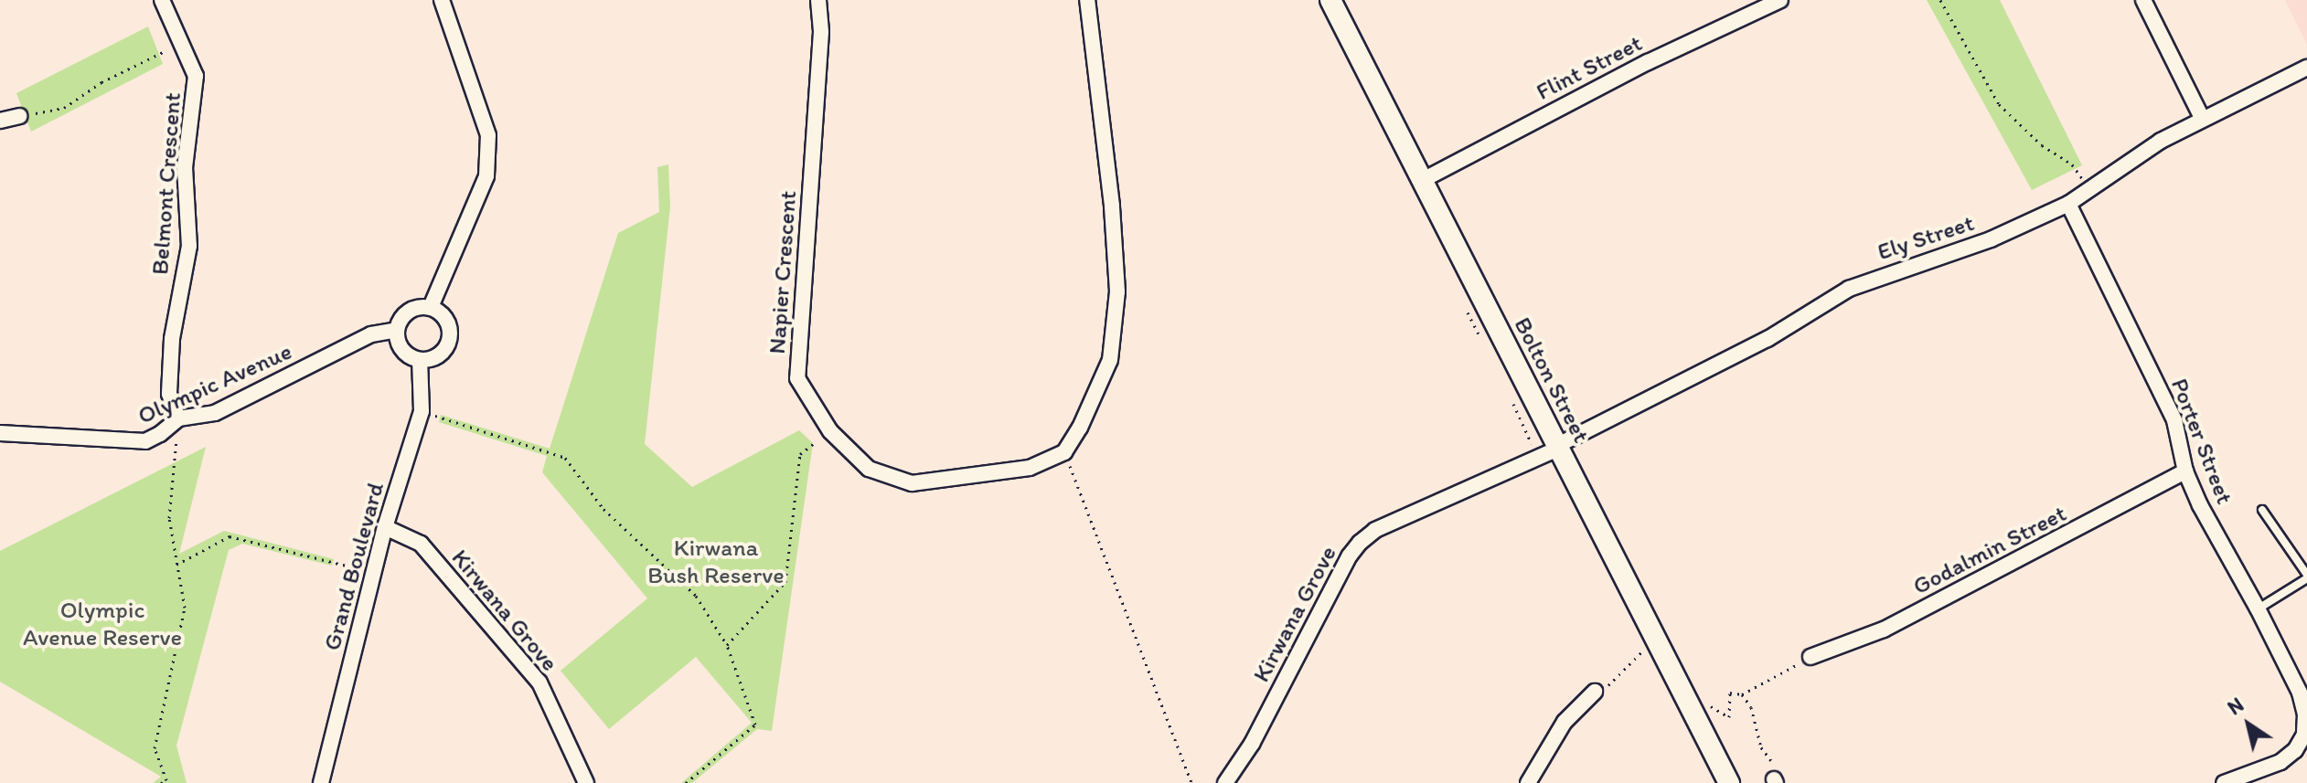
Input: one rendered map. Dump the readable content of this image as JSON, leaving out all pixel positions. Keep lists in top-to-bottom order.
{
  "streets": {
    "main road": ["Bolton Street"],
    "street": [
      "Flint Street",
      "Belmont Crescent",
      "Ely Street",
      "Napier Crescent",
      "Olympic Avenue",
      "Porter Street",
      "Godalmin Street",
      "Grand Boulevard",
      "Kirwana Grove"
    ]
  },
  "crossings": [
    ["Flint Street", "Bolton Street"],
    ["Belmont Crescent", "Olympic Avenue"],
    ["Ely Street", "Bolton Street"],
    ["Ely Street", "Porter Street"],
    ["Ely Street", "Kirwana Grove"],
    ["Bolton Street", "Kirwana Grove"],
    ["Olympic Avenue", "Grand Boulevard"],
    ["Porter Street", "Godalmin Street"],
    ["Grand Boulevard", "Kirwana Grove"]
  ],
  "parks": ["Kirwana Bush Reserve", "Olympic Avenue Reserve"],
  "north": "top left"
}
